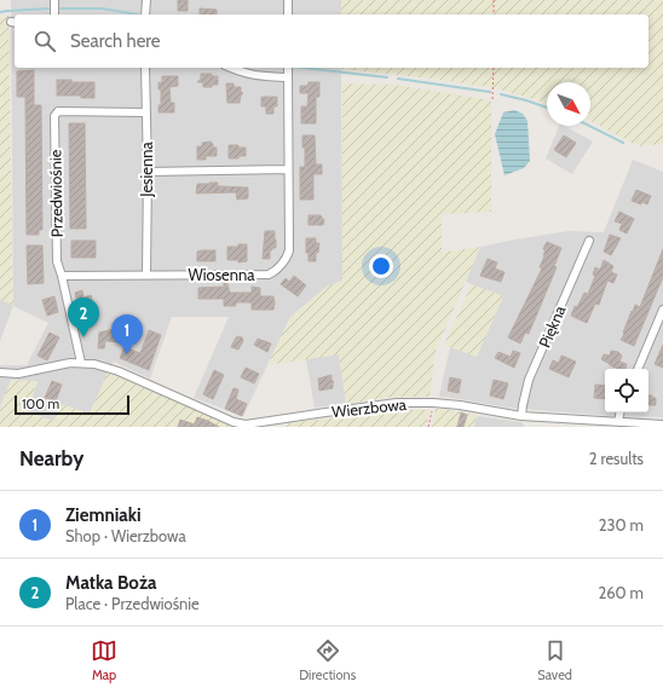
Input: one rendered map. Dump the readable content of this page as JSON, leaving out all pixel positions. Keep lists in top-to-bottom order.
{
  "streets": {
    "street": [
      "Jesienna",
      "Przedwiośnie",
      "Wiosenna",
      "Piękna",
      "Wierzbowa"
    ]
  },
  "crossings": [
    ["Jesienna", "Przedwiośnie"],
    ["Jesienna", "Wiosenna"],
    ["Przedwiośnie", "Wiosenna"],
    ["Przedwiośnie", "Wierzbowa"],
    ["Piękna", "Wierzbowa"]
  ],
  "scale_bar": "100 m",
  "north": "bottom right",
  "page": {
    "search": "Search here",
    "pins": ["2", "1"],
    "scale": "100 m",
    "heading": ["Nearby", "2 results"],
    "list": [
      {
        "mark": "1",
        "name": "Ziemniaki",
        "note": "Shop · Wierzbowa",
        "value": "230 m"
      },
      {
        "mark": "2",
        "name": "Matka Boża",
        "note": "Place · Przedwiośnie",
        "value": "260 m"
      }
    ],
    "nav": ["Map", "Directions", "Saved"]
  }
}
